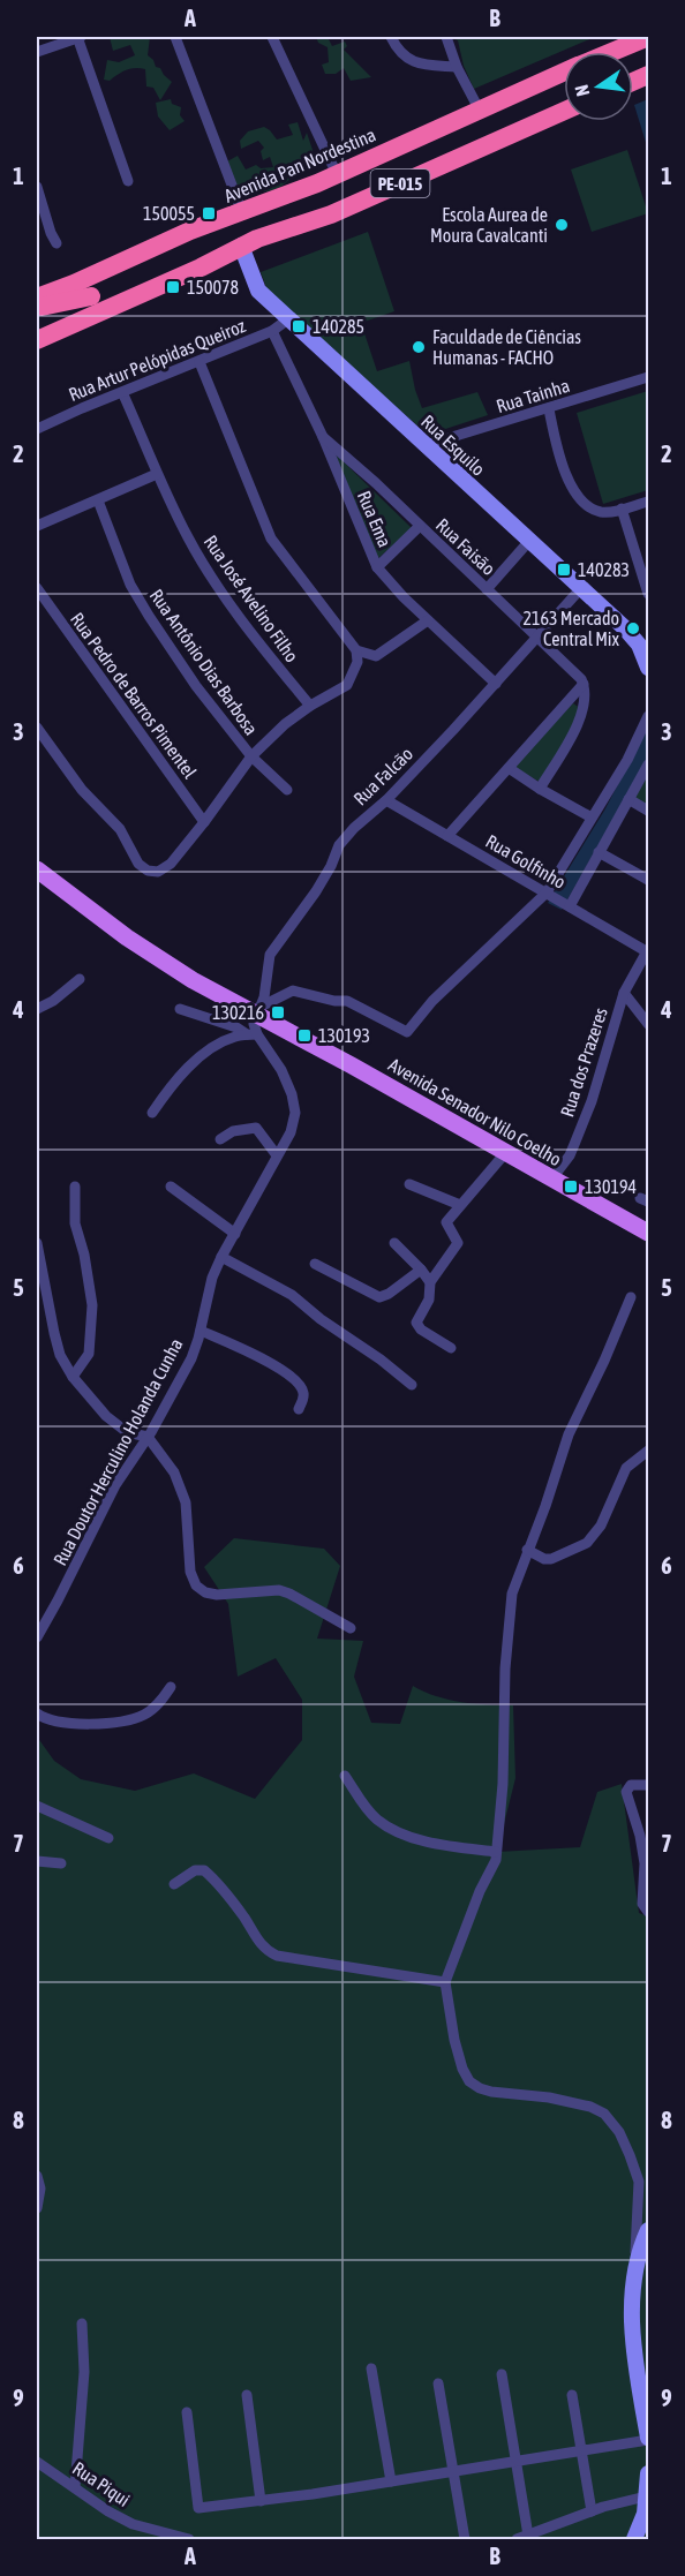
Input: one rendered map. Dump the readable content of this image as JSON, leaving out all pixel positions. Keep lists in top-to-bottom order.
{
  "streets": {
    "highway": ["Avenida Pan Nordestina", "PE-015"],
    "main road": ["Avenida Senador Nilo Coelho"],
    "street": [
      "Rua Artur Pelópidas Queiroz",
      "Rua Tainha",
      "Rua Esquilo",
      "Rua Ema",
      "Rua Faisão",
      "Rua José Avelino Filho",
      "Rua Antônio Dias Barbosa",
      "Rua Pedro de Barros Pimentel",
      "Rua Falcão",
      "Rua Golfinho",
      "Rua dos Prazeres",
      "Rua Doutor Herculino Holanda Cunha",
      "Rua Piqui"
    ]
  },
  "crossings": [
    ["PE-015", "Rua Esquilo"],
    ["Rua Artur Pelópidas Queiroz", "Rua Esquilo"],
    ["Rua Artur Pelópidas Queiroz", "Rua Ema"],
    ["Rua Artur Pelópidas Queiroz", "Rua José Avelino Filho"],
    ["Rua Tainha", "Rua Esquilo"],
    ["Rua Esquilo", "Rua Falcão"],
    ["Rua Ema", "Rua Faisão"],
    ["Rua Ema", "Rua Falcão"],
    ["Rua Faisão", "Rua Falcão"],
    ["Rua Falcão", "Rua Golfinho"],
    ["Rua Falcão", "Avenida Senador Nilo Coelho"],
    ["Rua Falcão", "Rua Doutor Herculino Holanda Cunha"],
    ["Rua Golfinho", "Rua dos Prazeres"],
    ["Rua dos Prazeres", "Avenida Senador Nilo Coelho"],
    ["Avenida Senador Nilo Coelho", "Rua Doutor Herculino Holanda Cunha"]
  ],
  "places": {
    "transit": [
      "150055",
      "150078",
      "140285",
      "140283",
      "130216",
      "130193",
      "130194"
    ],
    "other": ["Escola Aurea de Moura Cavalcanti", "Faculdade de Ciências Humanas - FACHO", "2163 Mercado Central Mix"]
  },
  "north": "left",
  "grid": {
    "columns": ["A", "B"],
    "rows": [
      "1",
      "2",
      "3",
      "4",
      "5",
      "6",
      "7",
      "8",
      "9"
    ]
  }
}
